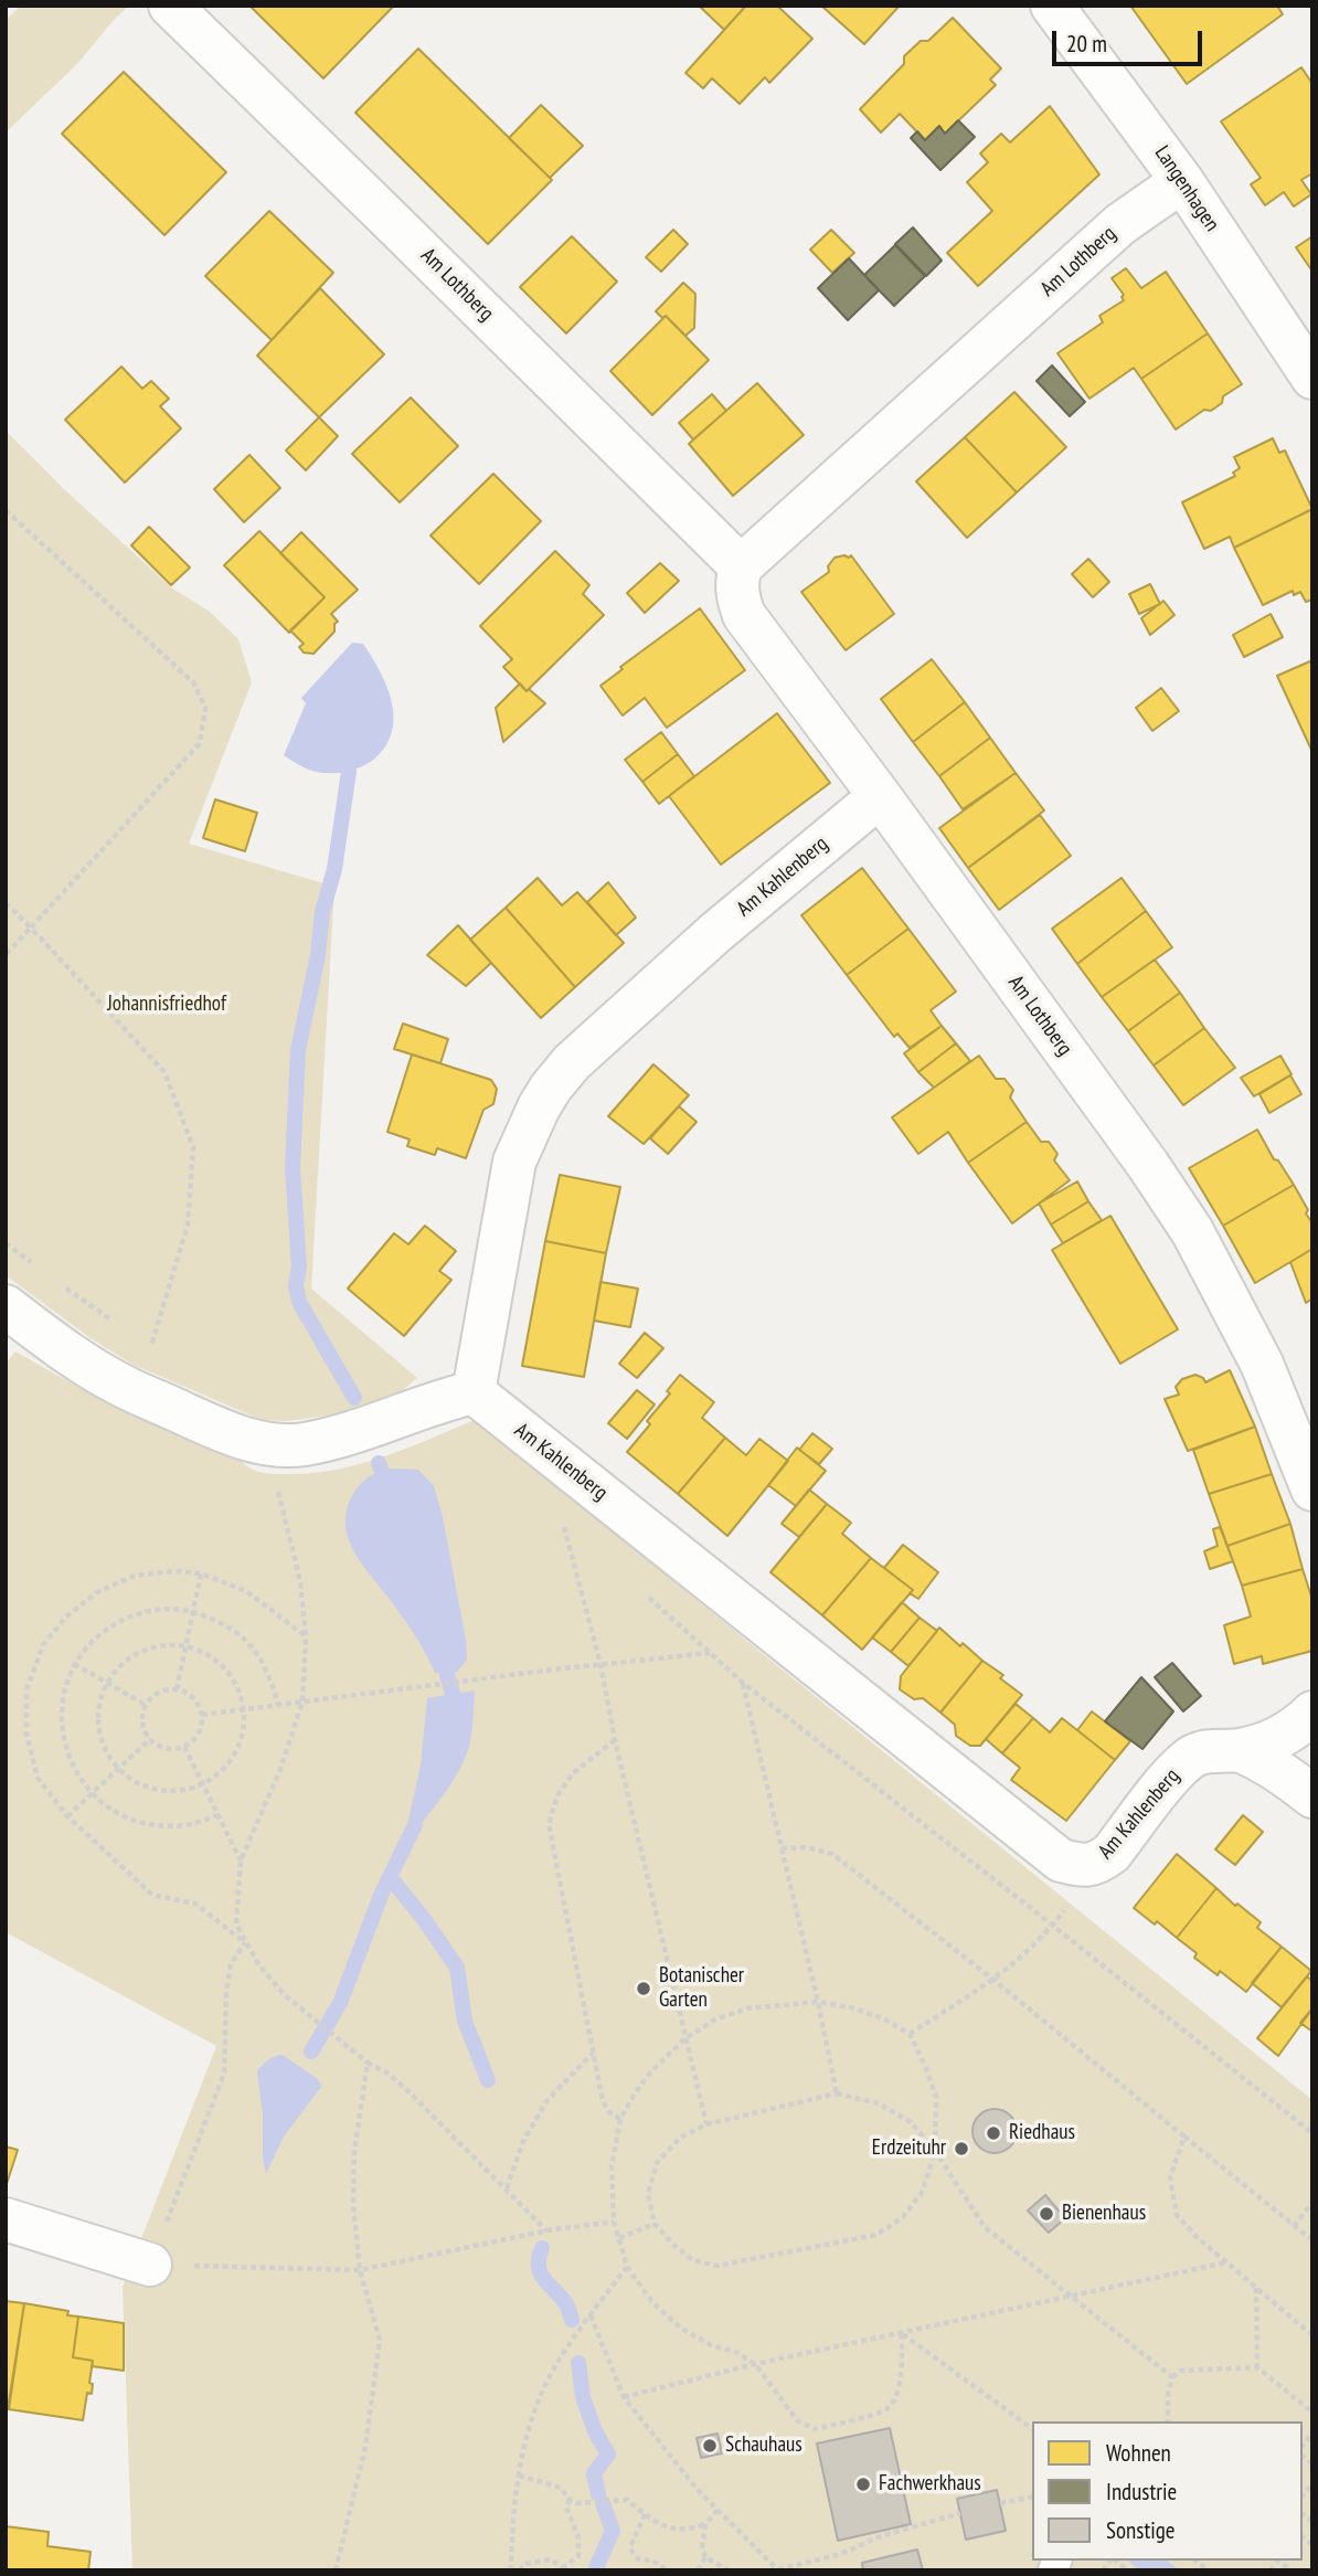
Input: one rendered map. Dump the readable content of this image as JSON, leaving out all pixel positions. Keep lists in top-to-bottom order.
{
  "streets": {
    "street": ["Langenhagen", "Am Lothberg", "Am Kahlenberg"]
  },
  "crossings": [
    ["Langenhagen", "Am Lothberg"],
    ["Am Lothberg", "Am Kahlenberg"]
  ],
  "parks": ["Johannisfriedhof"],
  "places": [
    "Botanischer Garten",
    "Riedhaus",
    "Erdzeituhr",
    "Bienenhaus",
    "Schauhaus",
    "Fachwerkhaus"
  ],
  "legend": ["Wohnen", "Industrie", "Sonstige"],
  "scale_bar": "20 m"
}
